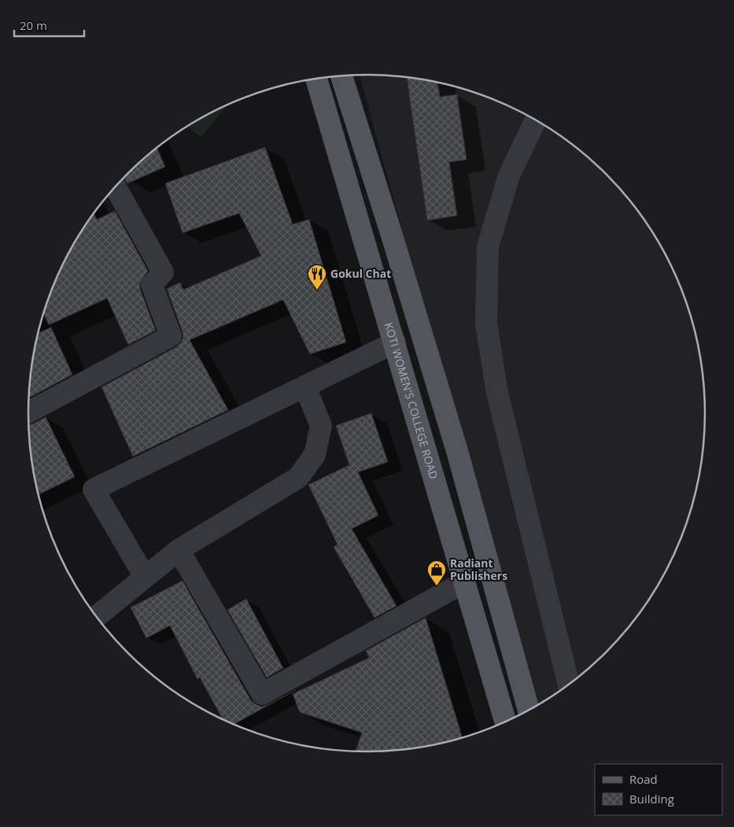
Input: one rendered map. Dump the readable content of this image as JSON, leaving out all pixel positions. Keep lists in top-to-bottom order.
{
  "streets": {
    "main road": ["KOTI WOMEN'S COLLEGE ROAD"]
  },
  "places": {
    "restaurant": ["Gokul Chat"],
    "shop": ["Radiant Publishers"]
  },
  "legend": ["Road", "Building"],
  "scale_bar": "20 m"
}
